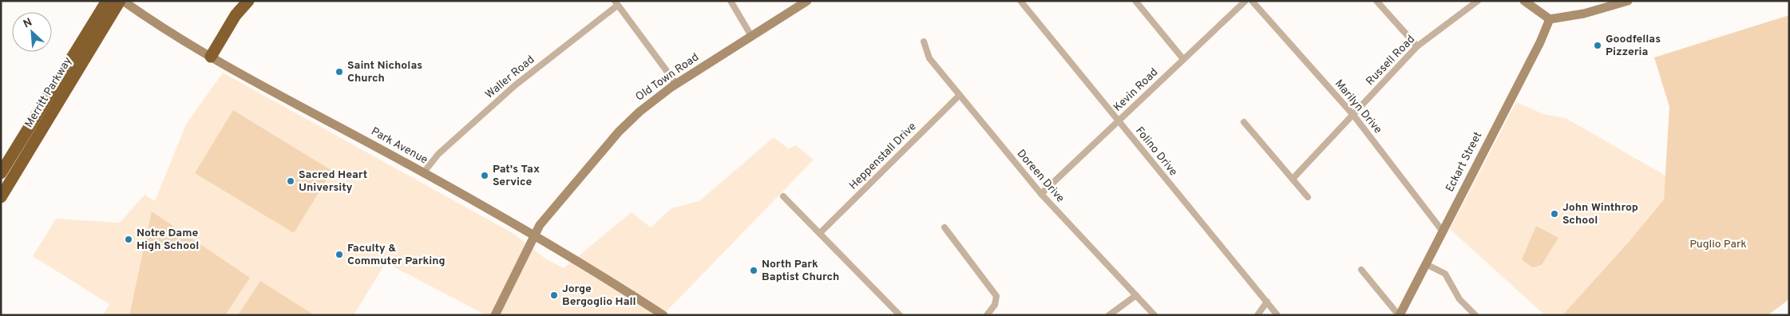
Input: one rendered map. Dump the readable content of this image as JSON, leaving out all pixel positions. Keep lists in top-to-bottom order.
{
  "streets": {
    "highway": ["Merritt Parkway"],
    "main road": ["Old Town Road", "Park Avenue", "Eckart Street"],
    "street": [
      "Russell Road",
      "Waller Road",
      "Kevin Road",
      "Marilyn Drive",
      "Folino Drive",
      "Heppenstall Drive",
      "Doreen Drive"
    ]
  },
  "crossings": [
    ["Russell Road", "Marilyn Drive"],
    ["Waller Road", "Park Avenue"],
    ["Old Town Road", "Park Avenue"],
    ["Kevin Road", "Folino Drive"],
    ["Kevin Road", "Doreen Drive"],
    ["Merritt Parkway", "Park Avenue"],
    ["Marilyn Drive", "Eckart Street"],
    ["Heppenstall Drive", "Doreen Drive"]
  ],
  "parks": ["Puglio Park"],
  "places": [
    "Goodfellas Pizzeria",
    "Saint Nicholas Church",
    "Pat's Tax Service",
    "Sacred Heart University",
    "John Winthrop School",
    "Notre Dame High School",
    "Faculty & Commuter Parking",
    "North Park Baptist Church",
    "Jorge Bergoglio Hall"
  ],
  "north": "top left"
}
